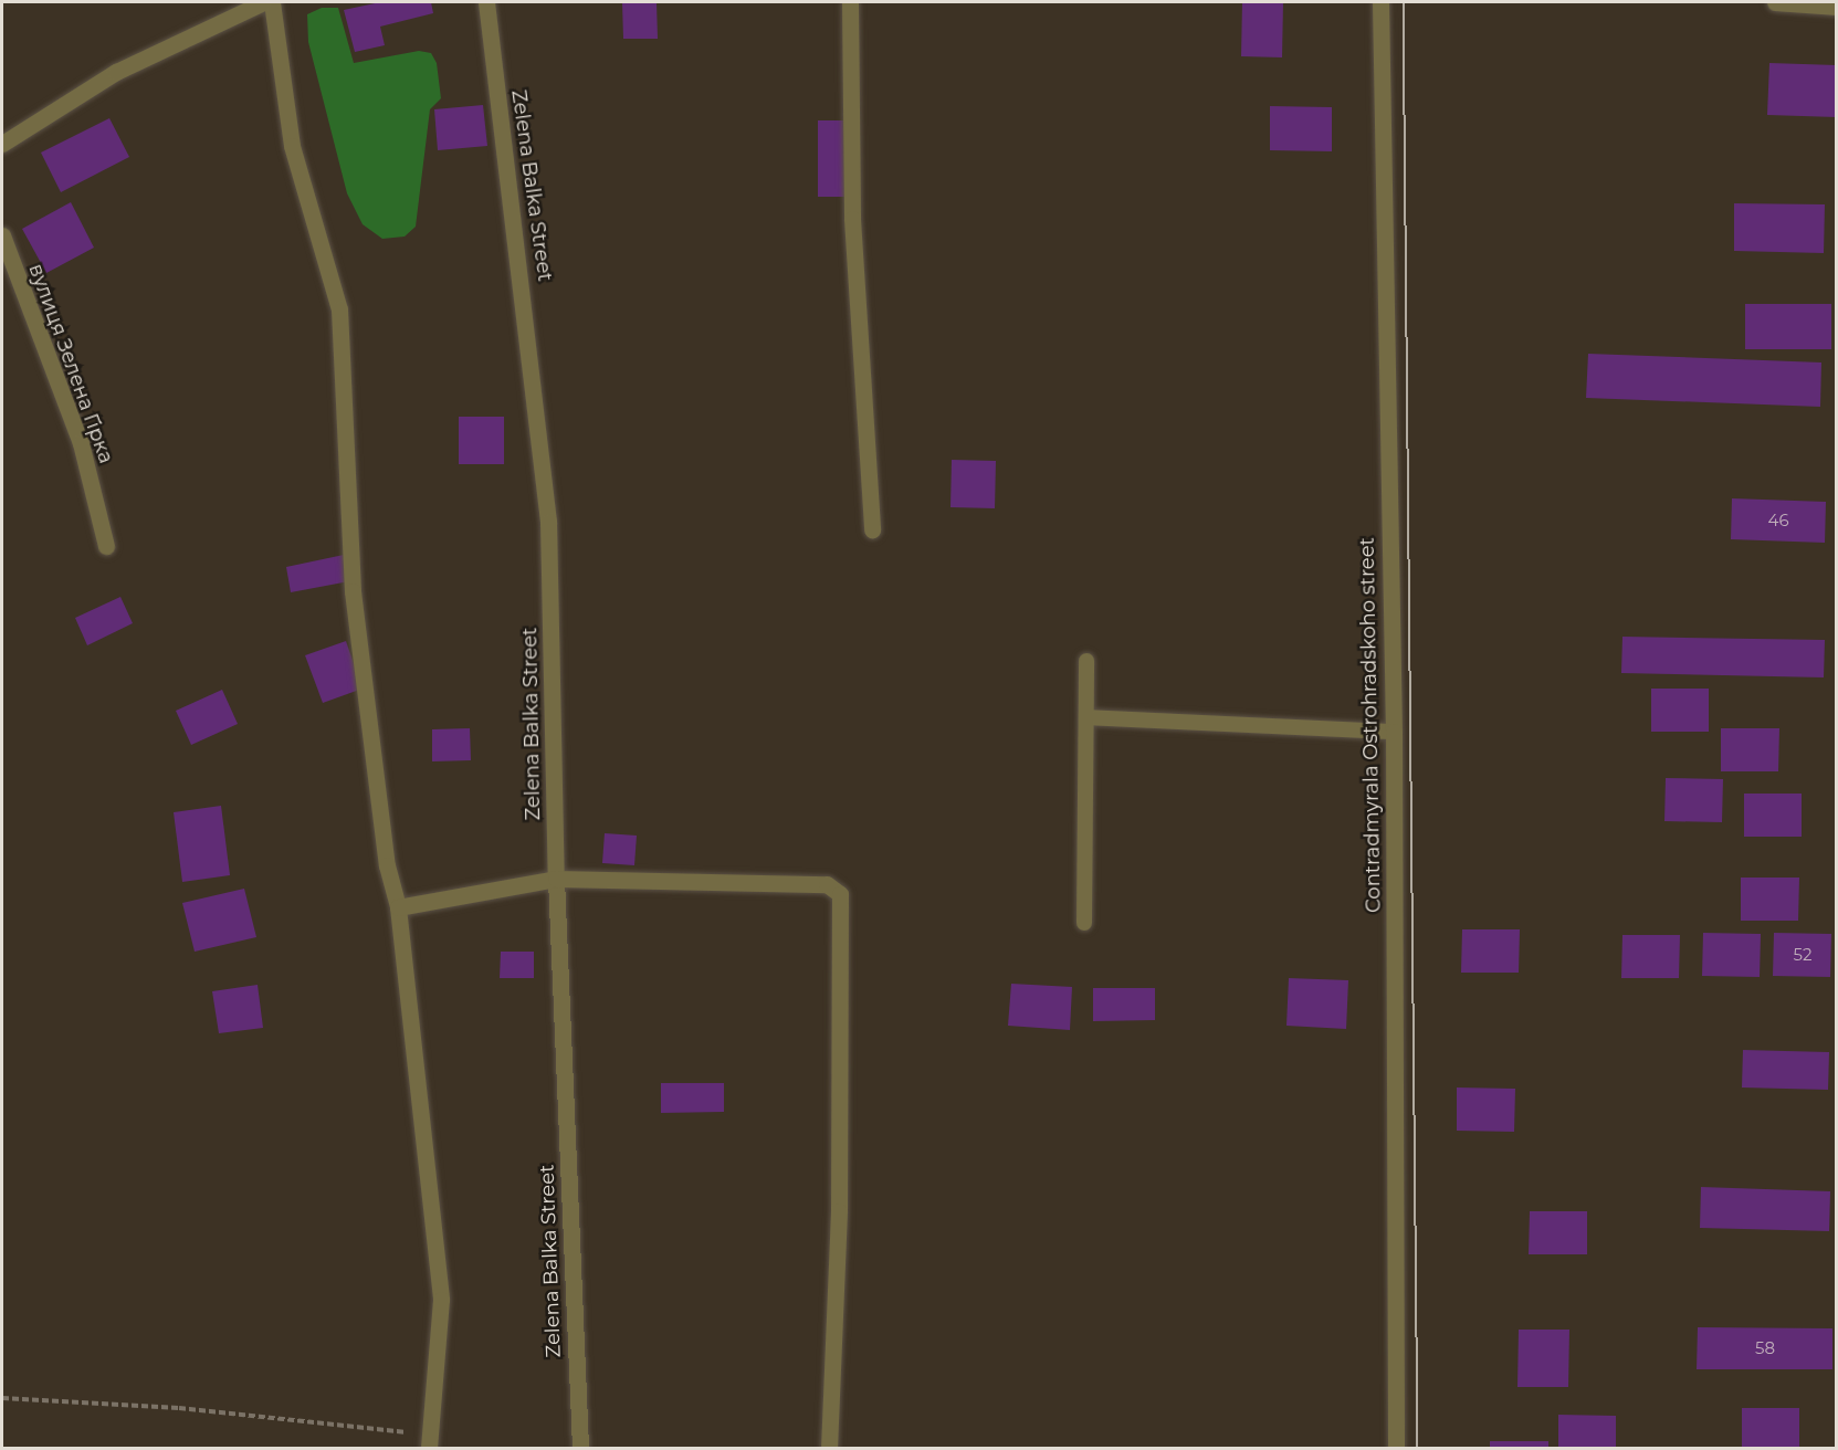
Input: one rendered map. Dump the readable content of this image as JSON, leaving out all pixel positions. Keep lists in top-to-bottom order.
{
  "streets": {
    "street": ["Zelena Balka Street", "вулиця Зелена Гірка", "Contradmyrala Ostrohradskoho street"]
  },
  "house_numbers": ["46", "52", "58"]
}
